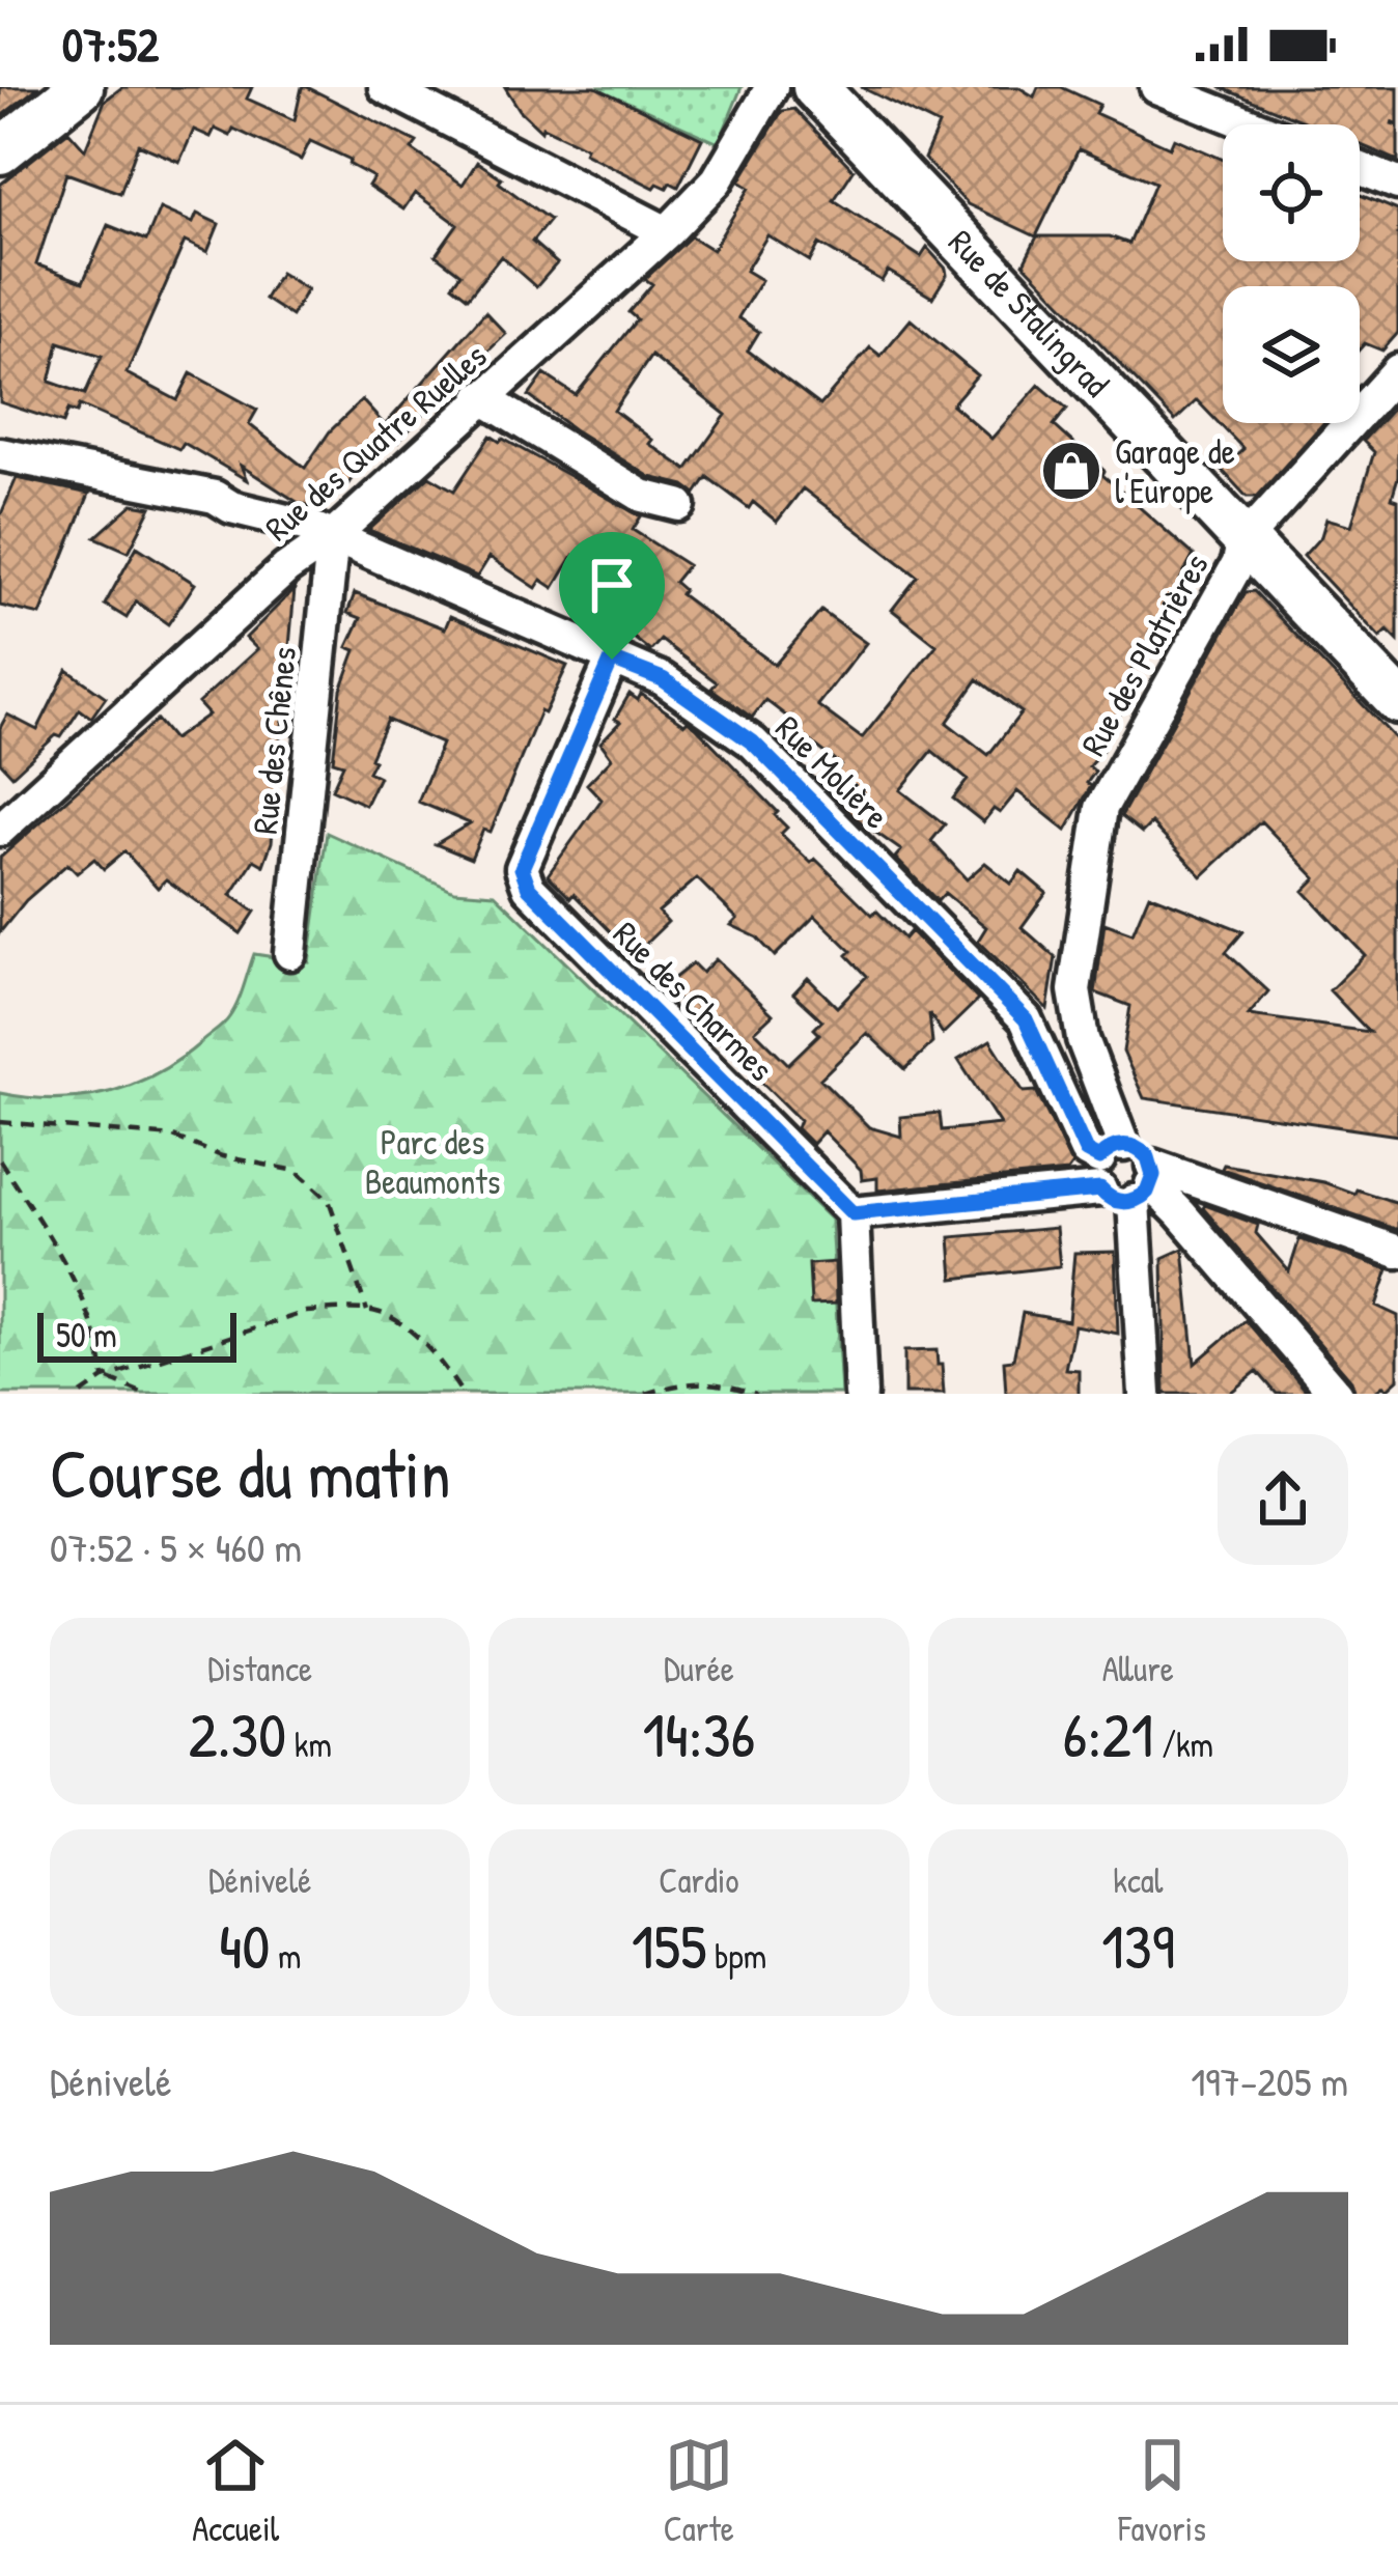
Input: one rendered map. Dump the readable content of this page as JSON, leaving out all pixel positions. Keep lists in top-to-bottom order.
{
  "streets": {
    "main road": ["Rue de Stalingrad"],
    "street": [
      "Rue des Quatre Ruelles",
      "Rue des Platrières",
      "Rue des Chênes",
      "Rue Molière",
      "Rue des Charmes"
    ]
  },
  "crossings": [
    ["Rue de Stalingrad", "Rue des Platrières"],
    ["Rue des Quatre Ruelles", "Rue des Chênes"],
    ["Rue des Quatre Ruelles", "Rue Molière"],
    ["Rue des Platrières", "Rue Molière"],
    ["Rue des Chênes", "Rue Molière"],
    ["Rue Molière", "Rue des Charmes"]
  ],
  "parks": ["Parc des Beaumonts"],
  "places": {
    "shop": ["Garage de l'Europe"]
  },
  "scale_bar": "50 m",
  "page": {
    "status": "07:52",
    "scale": "50 m",
    "heading": ["Course du matin", "07:52 · 5 × 460 m"],
    "stats": [
      ["Distance", "2.30 km"],
      ["Durée", "14:36"],
      ["Allure", "6:21 /km"],
      ["Dénivelé", "40 m"],
      ["Cardio", "155 bpm"],
      ["kcal", "139"]
    ],
    "chart": ["Dénivelé", "197–205 m"],
    "tabs": ["Accueil", "Carte", "Favoris"]
  }
}
